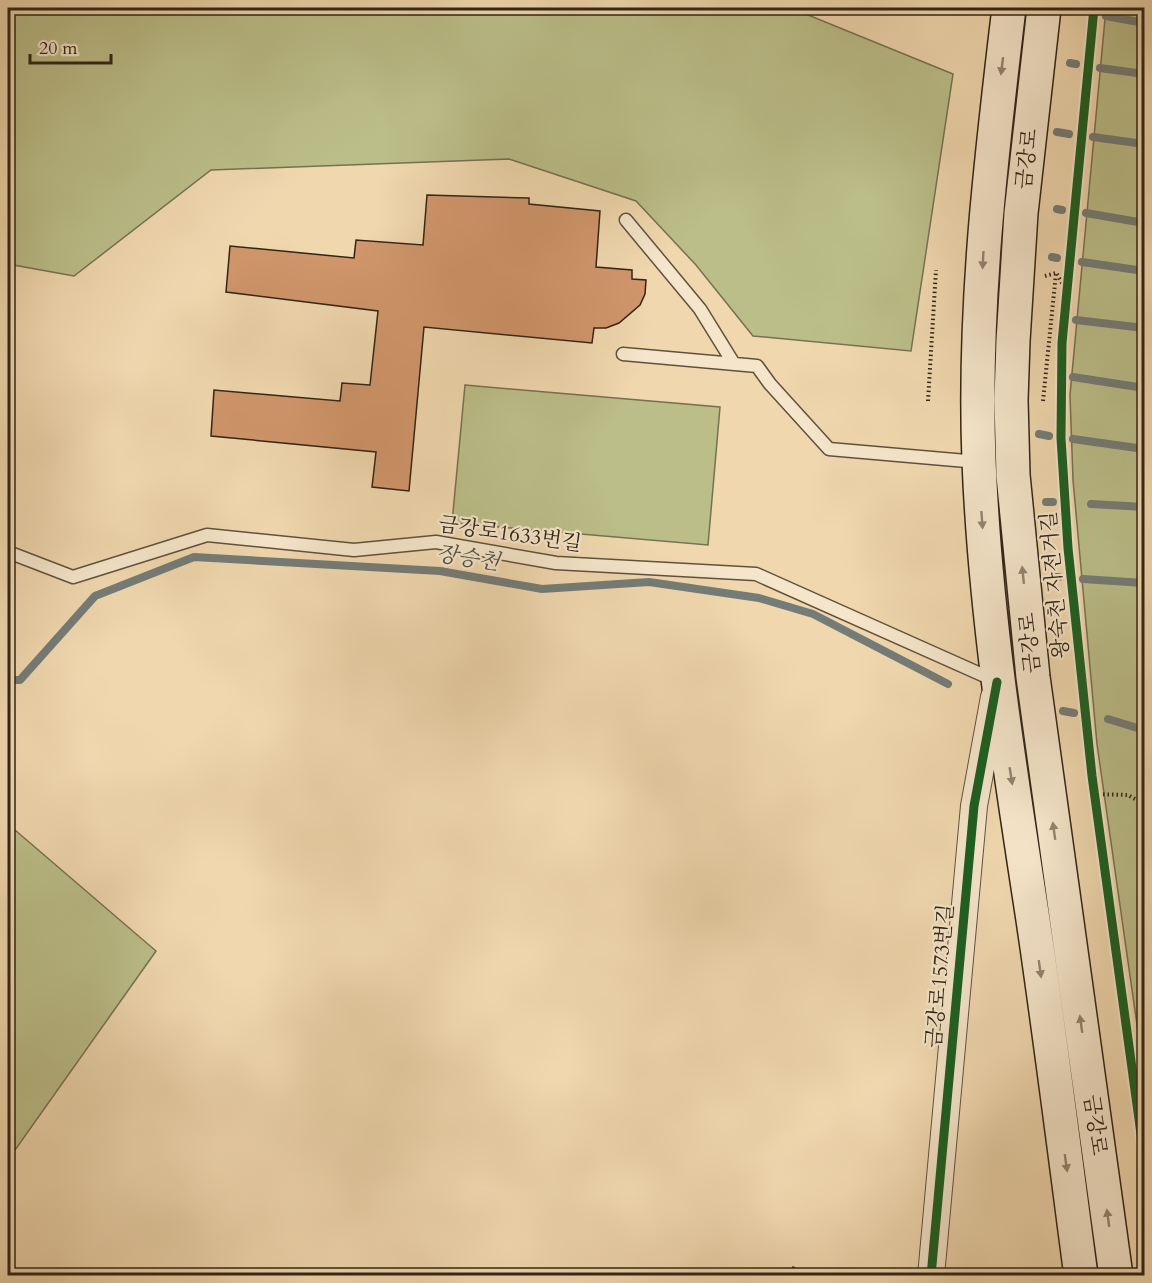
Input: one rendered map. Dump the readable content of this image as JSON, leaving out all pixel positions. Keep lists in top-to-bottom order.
{
  "streets": {
    "main road": ["금강로"],
    "street": ["금강로1573번길"],
    "lane": ["금강로1633번길"],
    "cycle path": ["왕숙천 자전거길"]
  },
  "crossings": [
    ["금강로", "금강로1633번길"],
    ["금강로", "금강로1573번길"],
    ["금강로1633번길", "금강로1573번길"]
  ],
  "water": ["장승천"],
  "scale_bar": "20 m"
}
